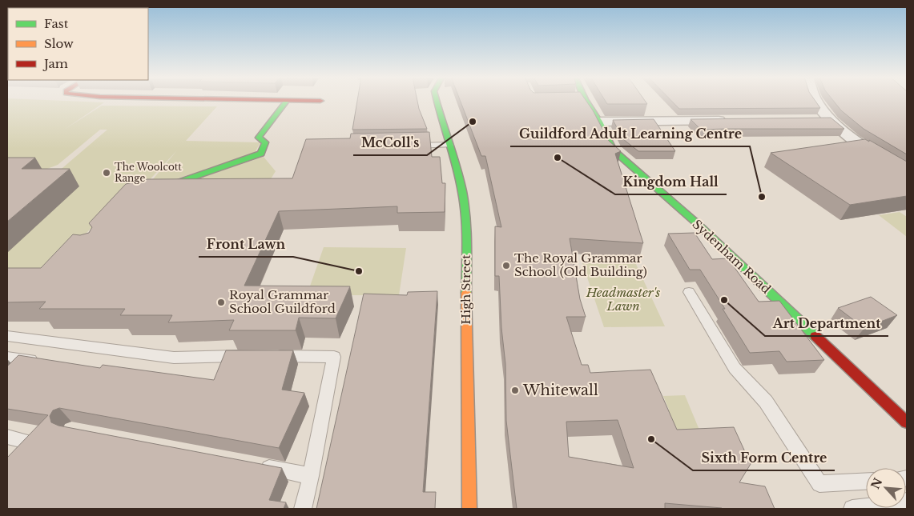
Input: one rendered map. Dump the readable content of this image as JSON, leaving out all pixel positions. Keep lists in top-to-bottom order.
{
  "streets": {
    "street": ["Sydenham Road", "High Street"]
  },
  "parks": ["Headmaster's Lawn"],
  "places": [
    "McColl's",
    "Kingdom Hall",
    "The Woolcott Range",
    "Guildford Adult Learning Centre",
    "The Royal Grammar School (Old Building)",
    "Front Lawn",
    "Art Department",
    "Royal Grammar School Guildford",
    "Whitewall",
    "Sixth Form Centre"
  ],
  "legend": ["Fast", "Slow", "Jam"],
  "north": "top left"
}
